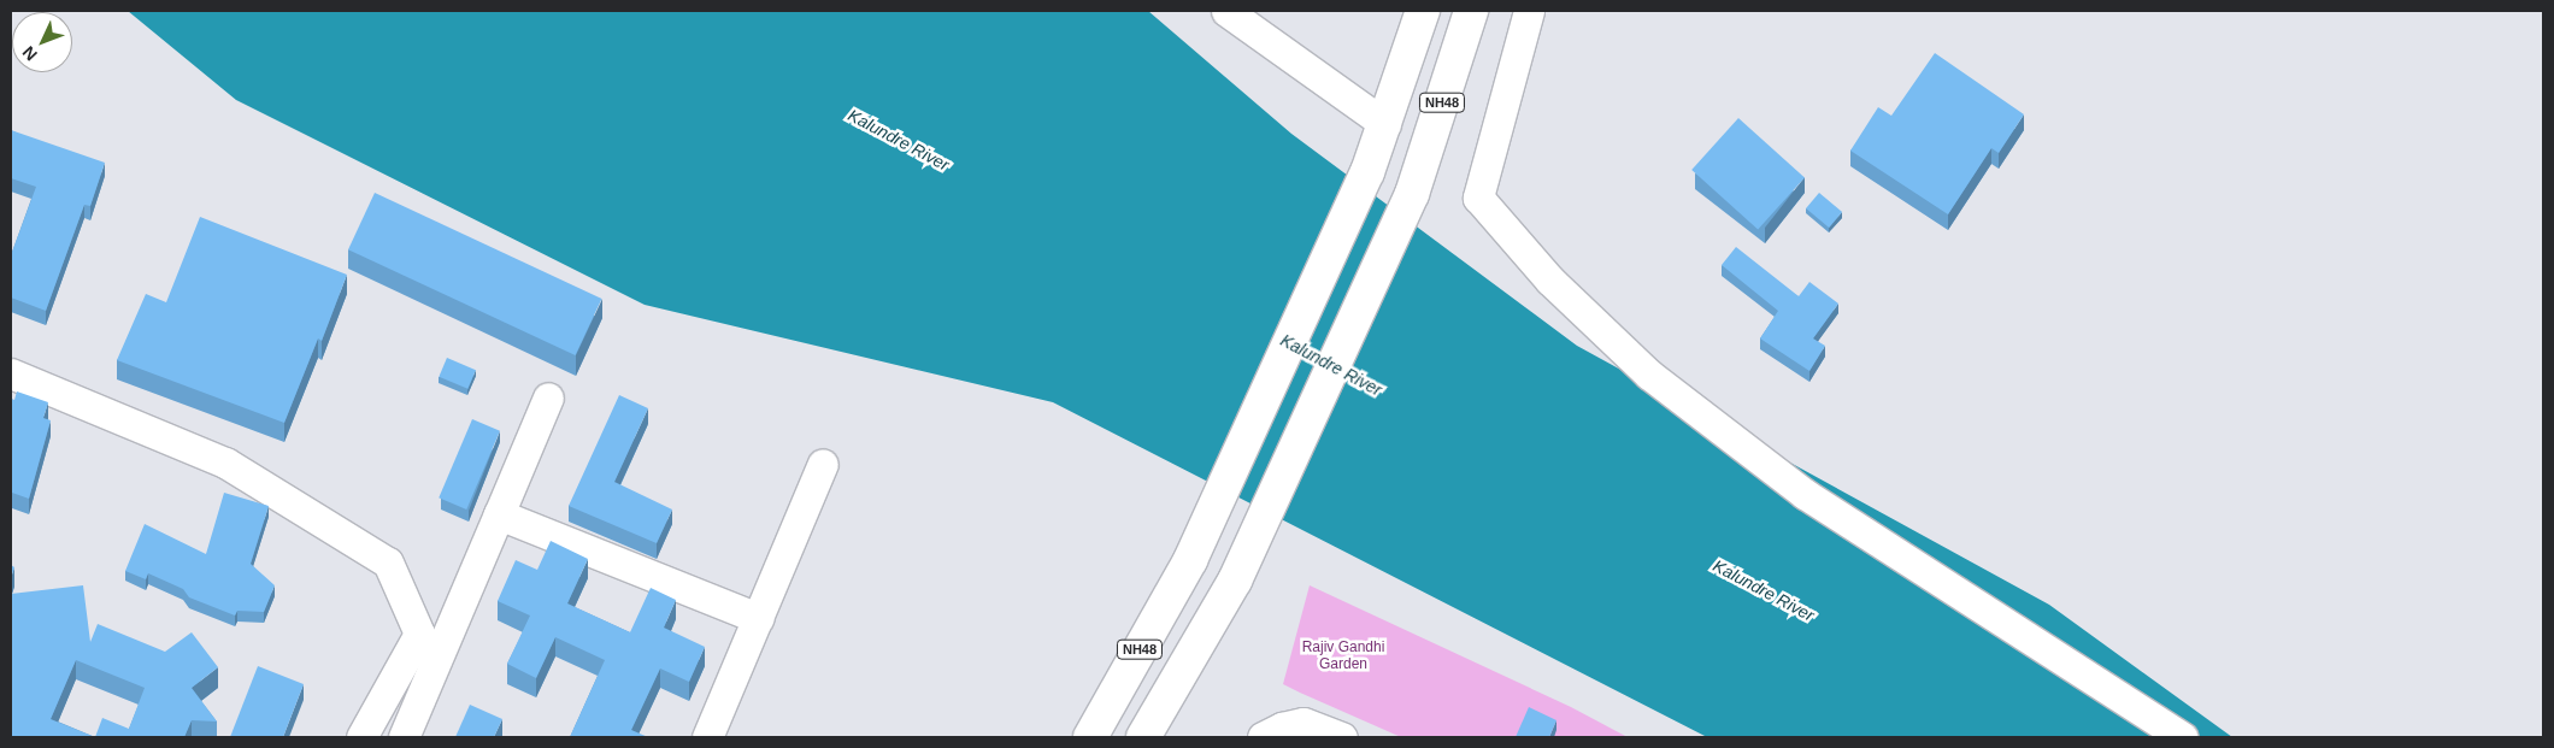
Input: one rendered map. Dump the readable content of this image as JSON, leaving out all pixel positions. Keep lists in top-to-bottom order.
{
  "streets": {
    "highway": ["NH48"]
  },
  "water": ["Kalundre River"],
  "parks": ["Rajiv Gandhi Garden"],
  "north": "bottom left"
}
